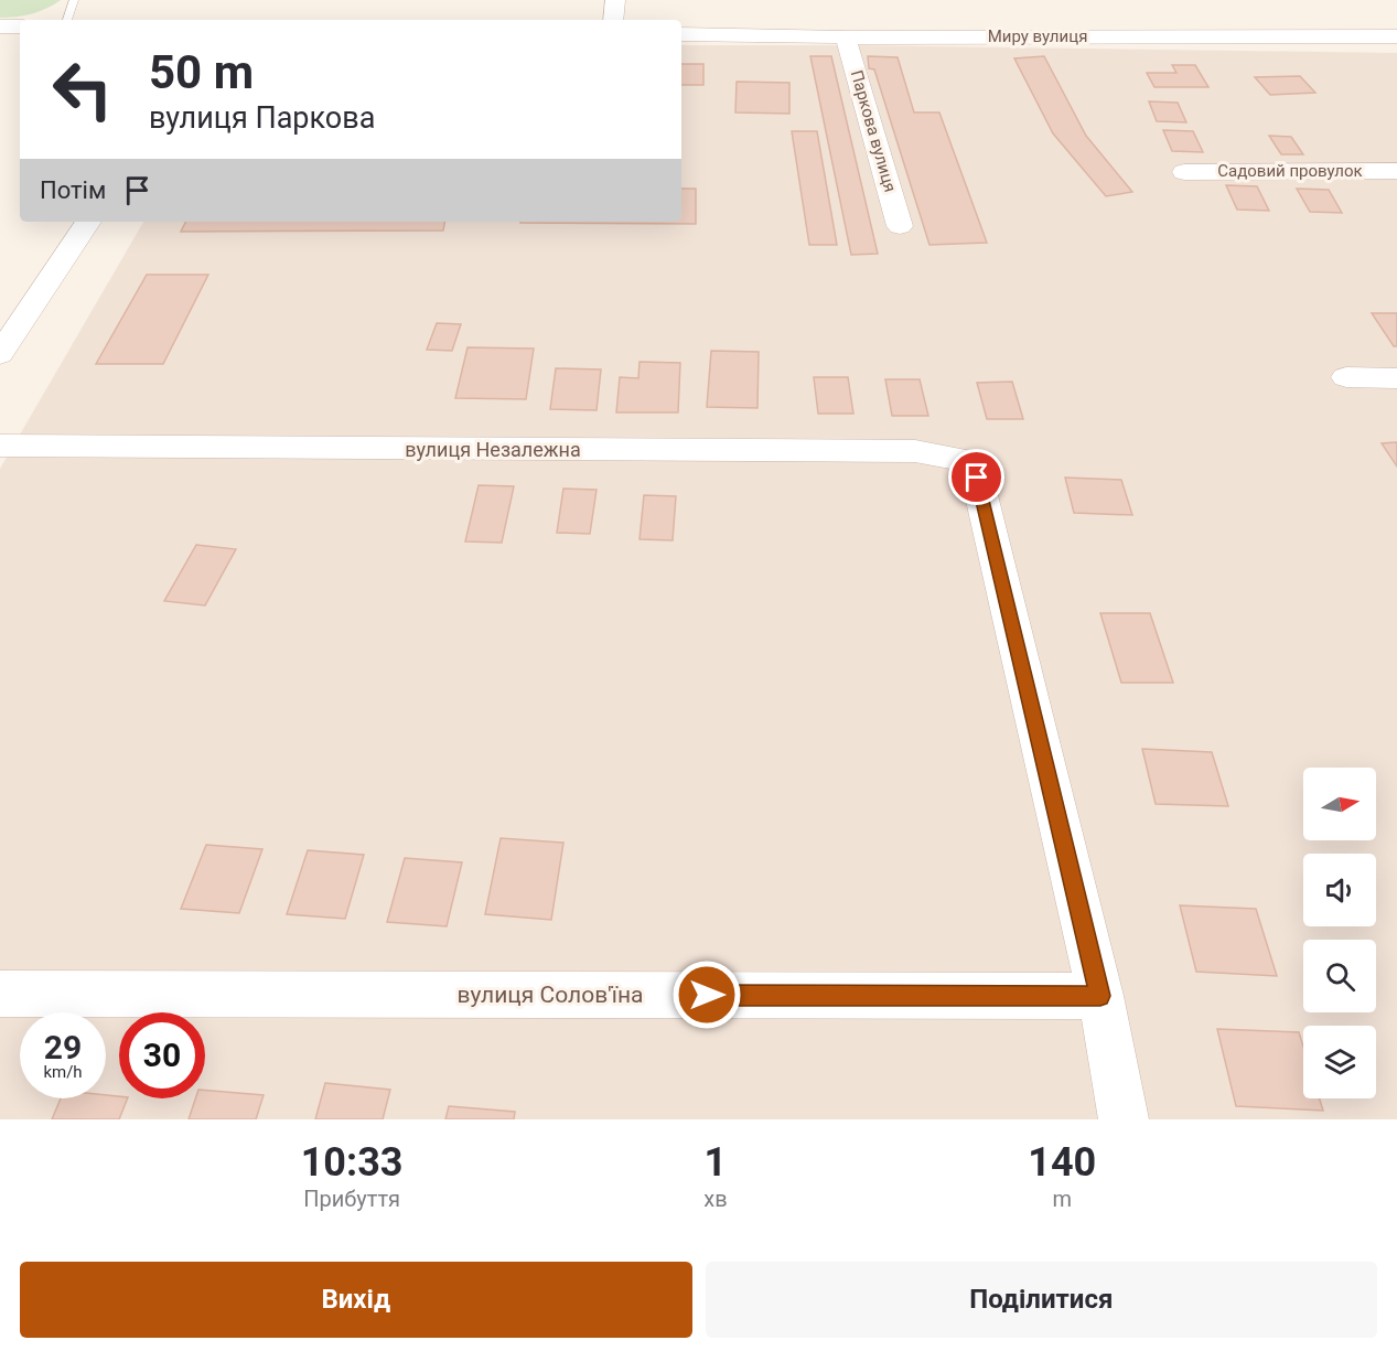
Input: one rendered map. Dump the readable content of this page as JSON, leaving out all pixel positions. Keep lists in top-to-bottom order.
{
  "streets": {
    "street": [
      "Миру вулиця",
      "Паркова вулиця",
      "Садовий провулок",
      "вулиця Незалежна",
      "вулиця Солов'їна"
    ]
  },
  "crossings": [
    ["Миру вулиця", "Паркова вулиця"],
    ["вулиця Незалежна", "вулиця Солов'їна"]
  ],
  "north": "right",
  "page": {
    "turn": ["50 m", "вулиця Паркова"],
    "then": "Потім",
    "speed": "29 km/h",
    "limit": "30",
    "eta": [
      "10:33",
      "Прибуття",
      "1",
      "хв",
      "140",
      "m"
    ],
    "buttons": ["Вихід", "Поділитися"]
  }
}
